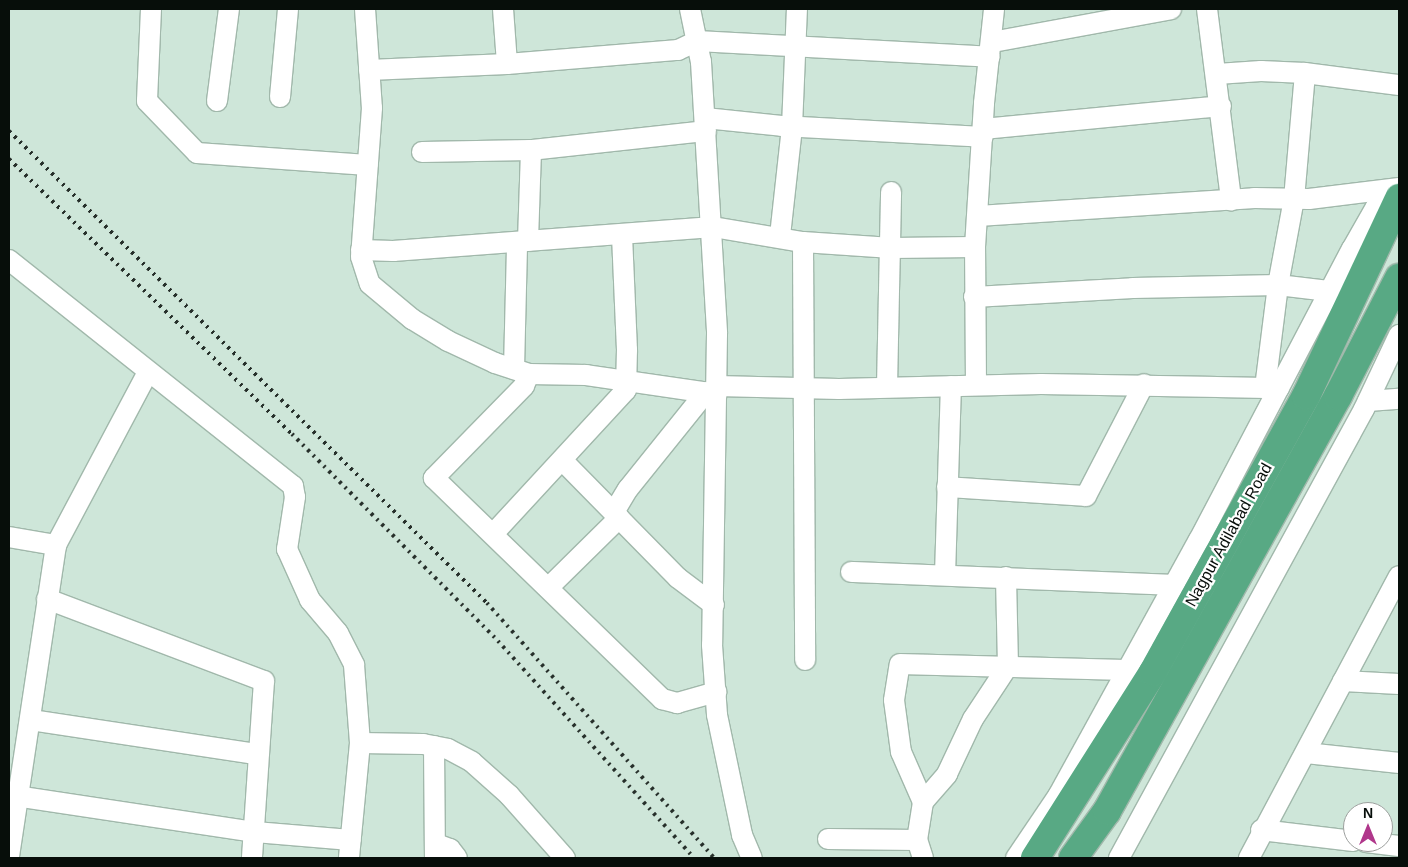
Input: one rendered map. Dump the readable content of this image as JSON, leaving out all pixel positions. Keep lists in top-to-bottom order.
{
  "streets": {
    "highway": ["Nagpur Adilabad Road"]
  },
  "north": "top"
}
